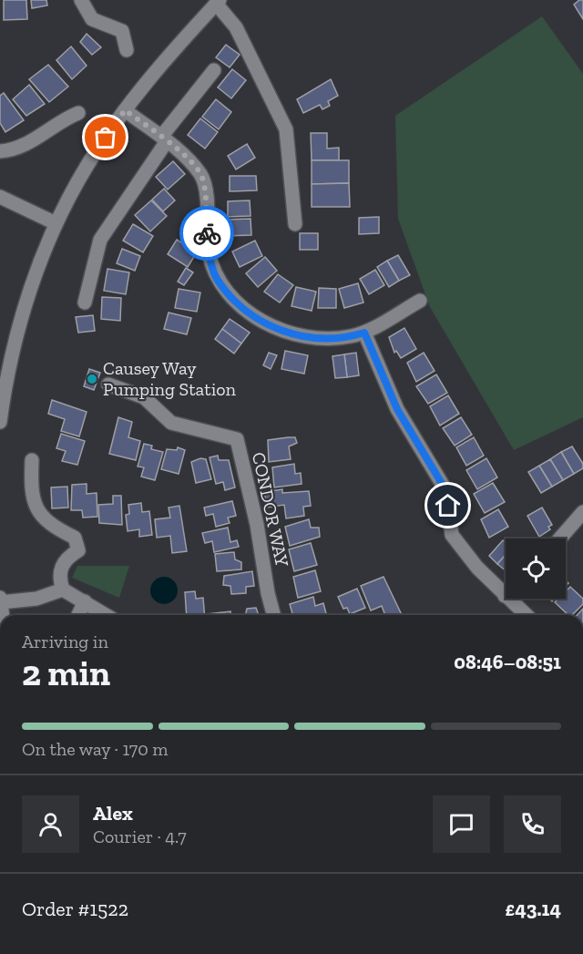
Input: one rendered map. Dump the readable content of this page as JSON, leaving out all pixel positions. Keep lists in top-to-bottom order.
{
  "streets": {
    "street": ["CONDOR WAY"]
  },
  "places": ["Causey Way Pumping Station"],
  "page": {
    "heading": ["2 min", "Arriving in", "08:46–08:51"],
    "panel": [
      "Alex",
      "Courier · 4.7",
      "Order #1522",
      "£43.14"
    ],
    "bar": "On the way · 170 m"
  }
}
